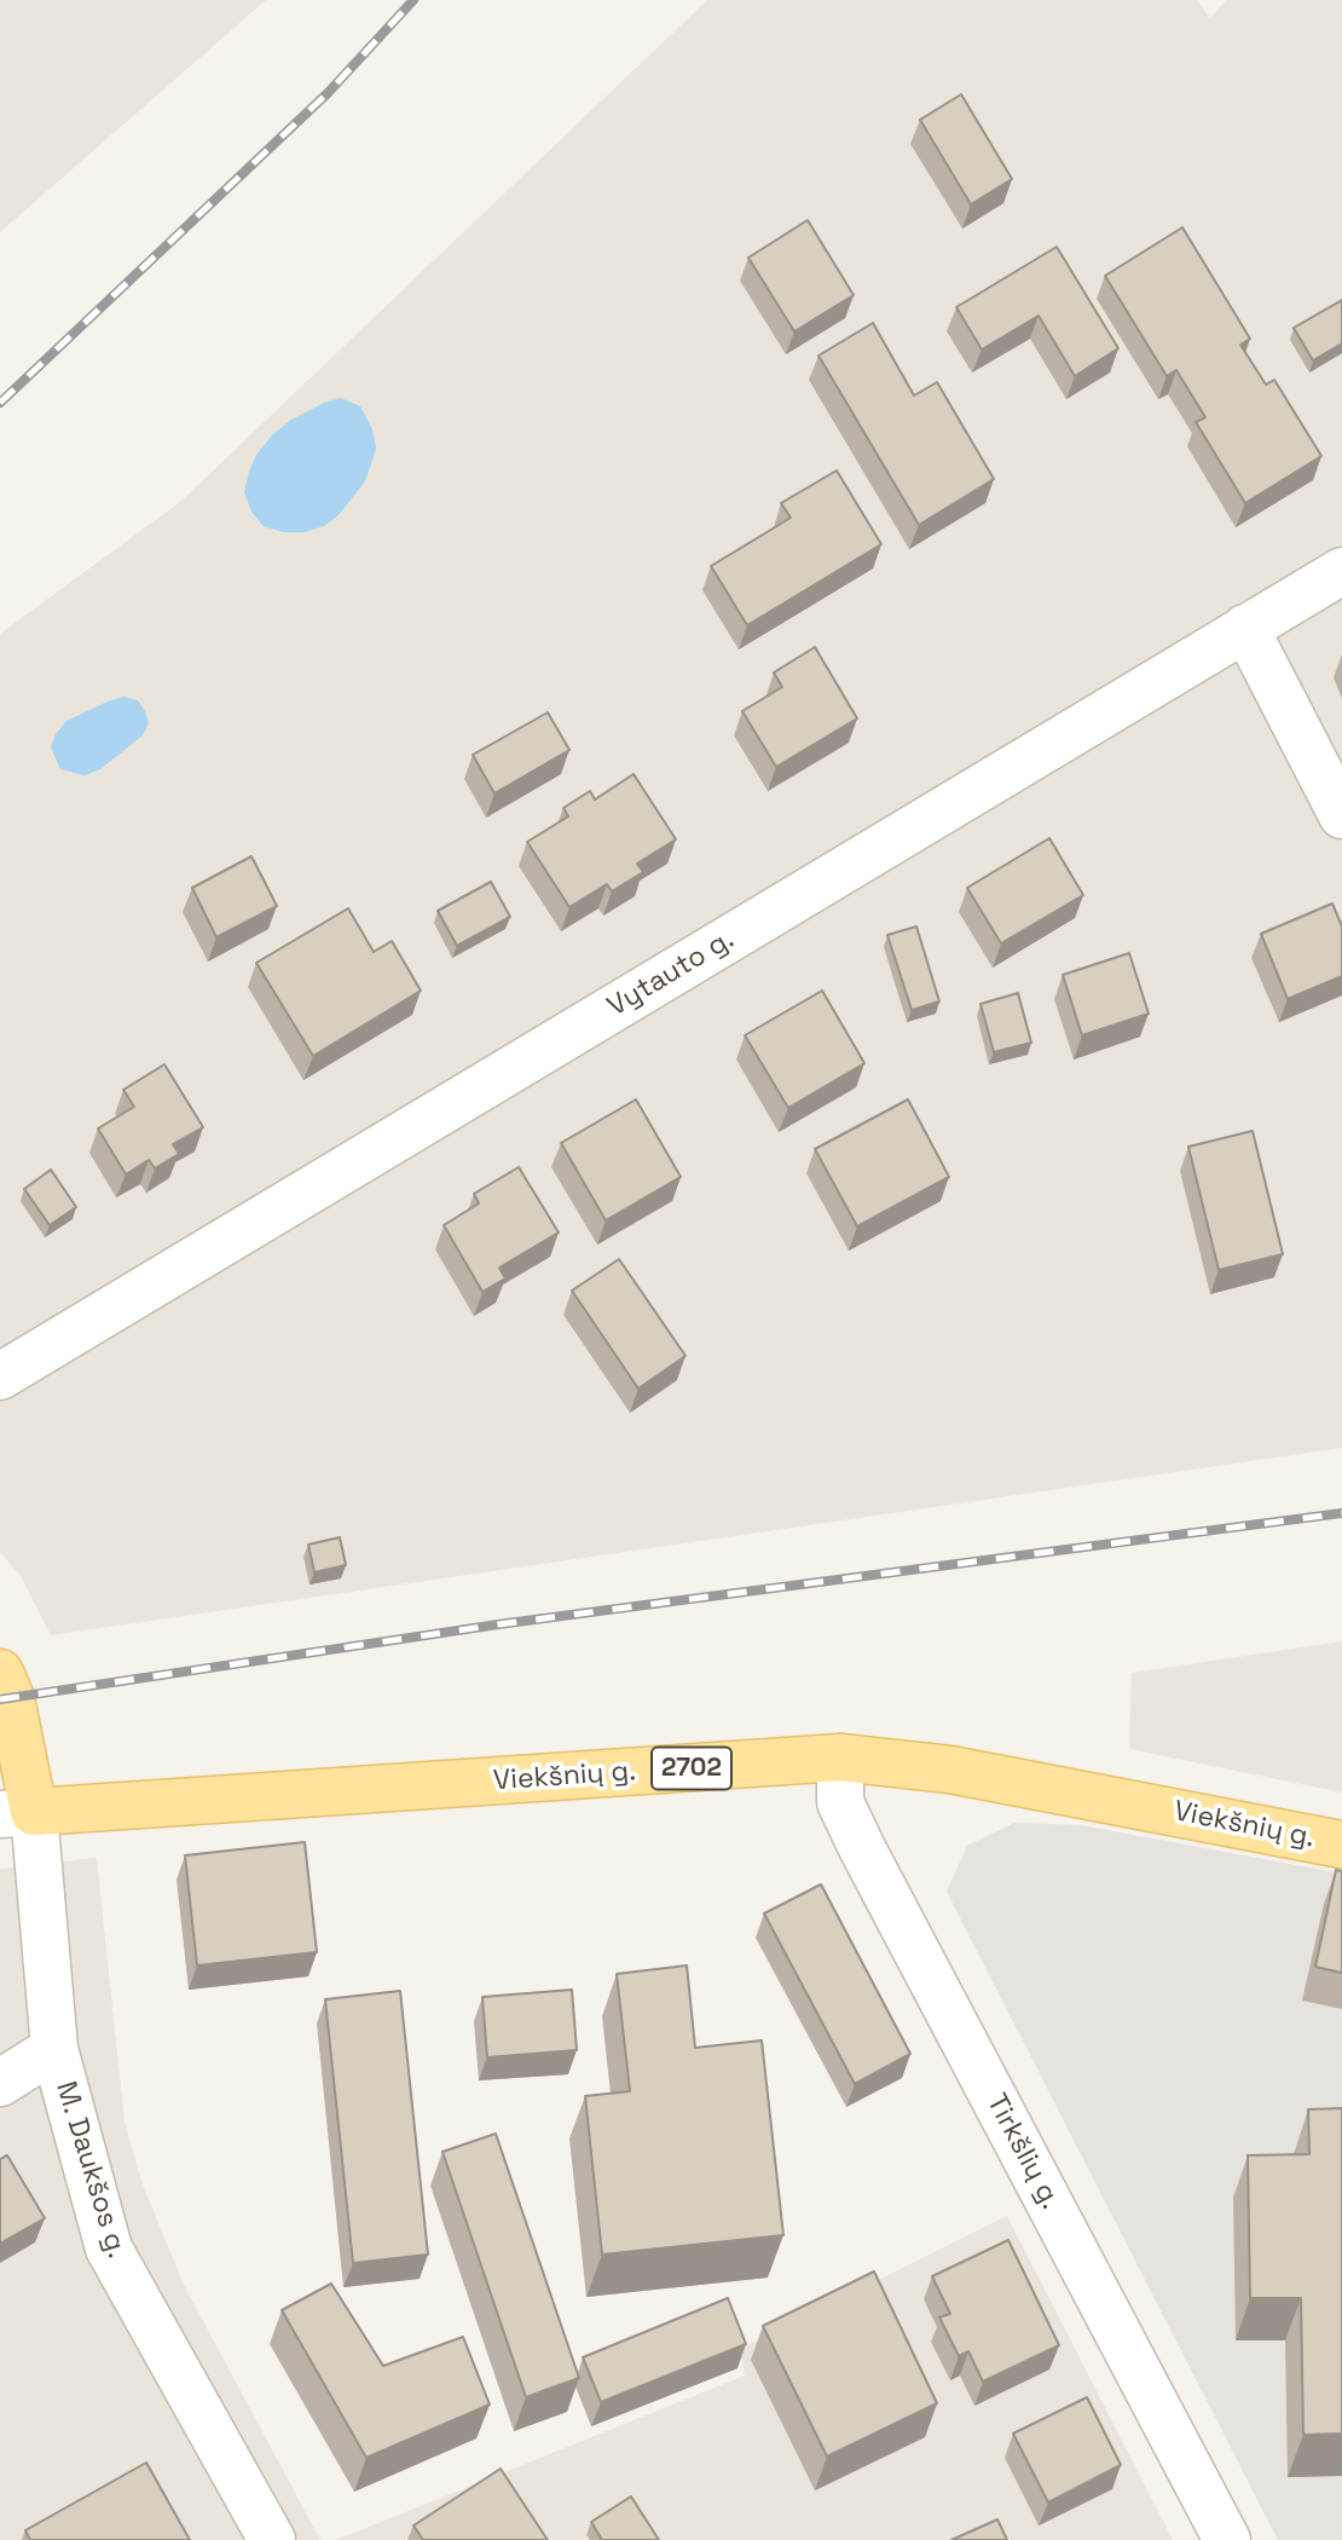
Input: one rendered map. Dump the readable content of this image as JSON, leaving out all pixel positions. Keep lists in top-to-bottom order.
{
  "streets": {
    "main road": ["2702", "Viekšnių g."],
    "street": ["Vytauto g.", "Tirkšlių g.", "M. Daukšos g."]
  },
  "crossings": [
    ["Viekšnių g.", "Tirkšlių g."],
    ["Viekšnių g.", "M. Daukšos g."]
  ]
}
